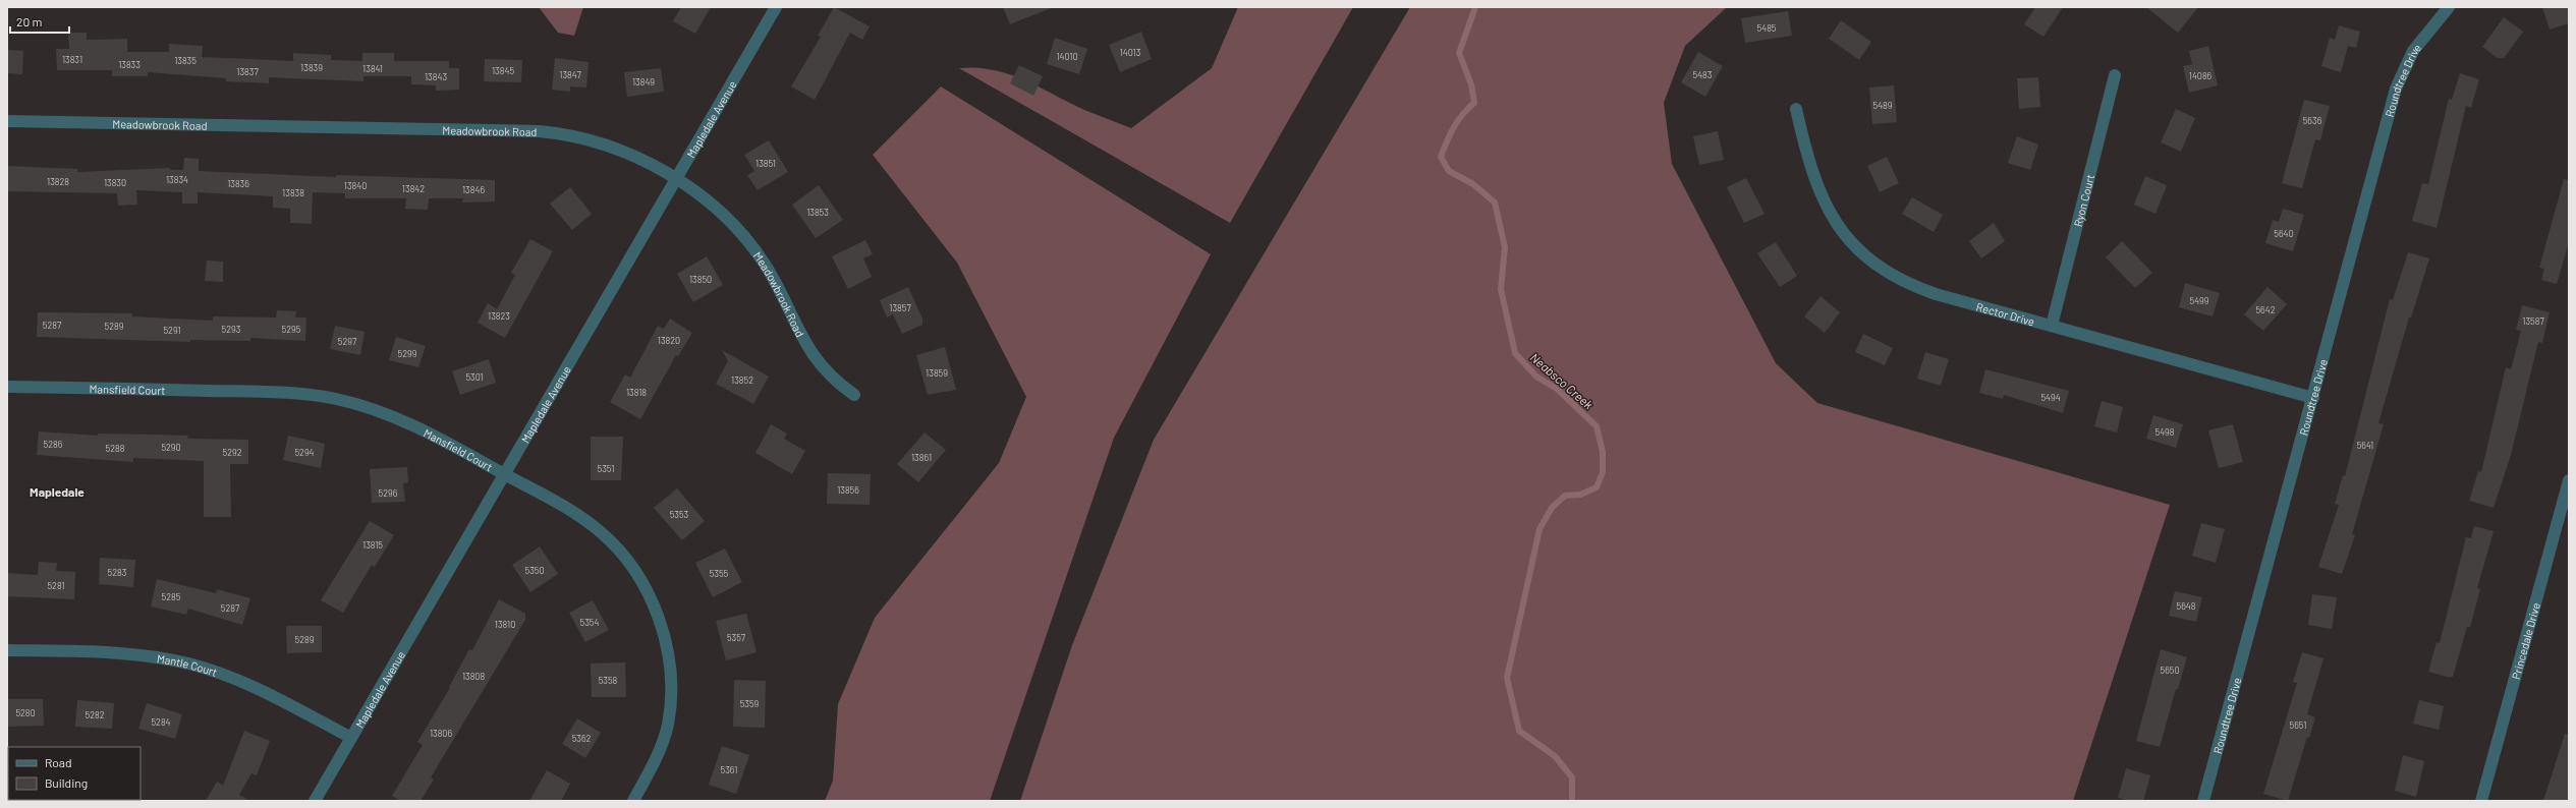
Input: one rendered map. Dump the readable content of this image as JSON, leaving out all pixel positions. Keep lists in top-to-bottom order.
{
  "streets": {
    "street": [
      "Roundtree Drive",
      "Mapledale Avenue",
      "Meadowbrook Road",
      "Ryon Court",
      "Rector Drive",
      "Mansfield Court",
      "Princedale Drive",
      "Mantle Court"
    ]
  },
  "crossings": [
    ["Roundtree Drive", "Rector Drive"],
    ["Mapledale Avenue", "Meadowbrook Road"],
    ["Mapledale Avenue", "Mansfield Court"],
    ["Mapledale Avenue", "Mantle Court"],
    ["Ryon Court", "Rector Drive"]
  ],
  "districts": ["Mapledale"],
  "water": ["Neabsco Creek"],
  "house_numbers": [
    "5485",
    "14013",
    "14010",
    "13831",
    "13835",
    "13833",
    "13839",
    "13841",
    "13845",
    "13837",
    "13847",
    "5483",
    "14086",
    "13843",
    "13849",
    "5489",
    "5636",
    "13851",
    "13834",
    "13828",
    "13830",
    "13836",
    "13840",
    "13842",
    "13846",
    "13838",
    "13853",
    "5640",
    "13850",
    "5499",
    "13857",
    "5642",
    "13823",
    "13587",
    "5287",
    "5289",
    "5293",
    "5295",
    "5291",
    "13820",
    "5297",
    "5299",
    "13859",
    "5301",
    "13852",
    "13818",
    "5494",
    "5498",
    "5286",
    "5641",
    "5290",
    "5288",
    "5292",
    "5294",
    "13861",
    "5351",
    "13856",
    "5296",
    "5353",
    "13815",
    "5350",
    "5283",
    "5355",
    "5281",
    "5285",
    "5648",
    "5287",
    "5354",
    "13810",
    "5357",
    "5289",
    "5650",
    "13808",
    "5358",
    "5359",
    "5280",
    "5282",
    "5284",
    "5651",
    "13806",
    "5362",
    "5361"
  ],
  "legend": ["Road", "Building"],
  "scale_bar": "20 m"
}
